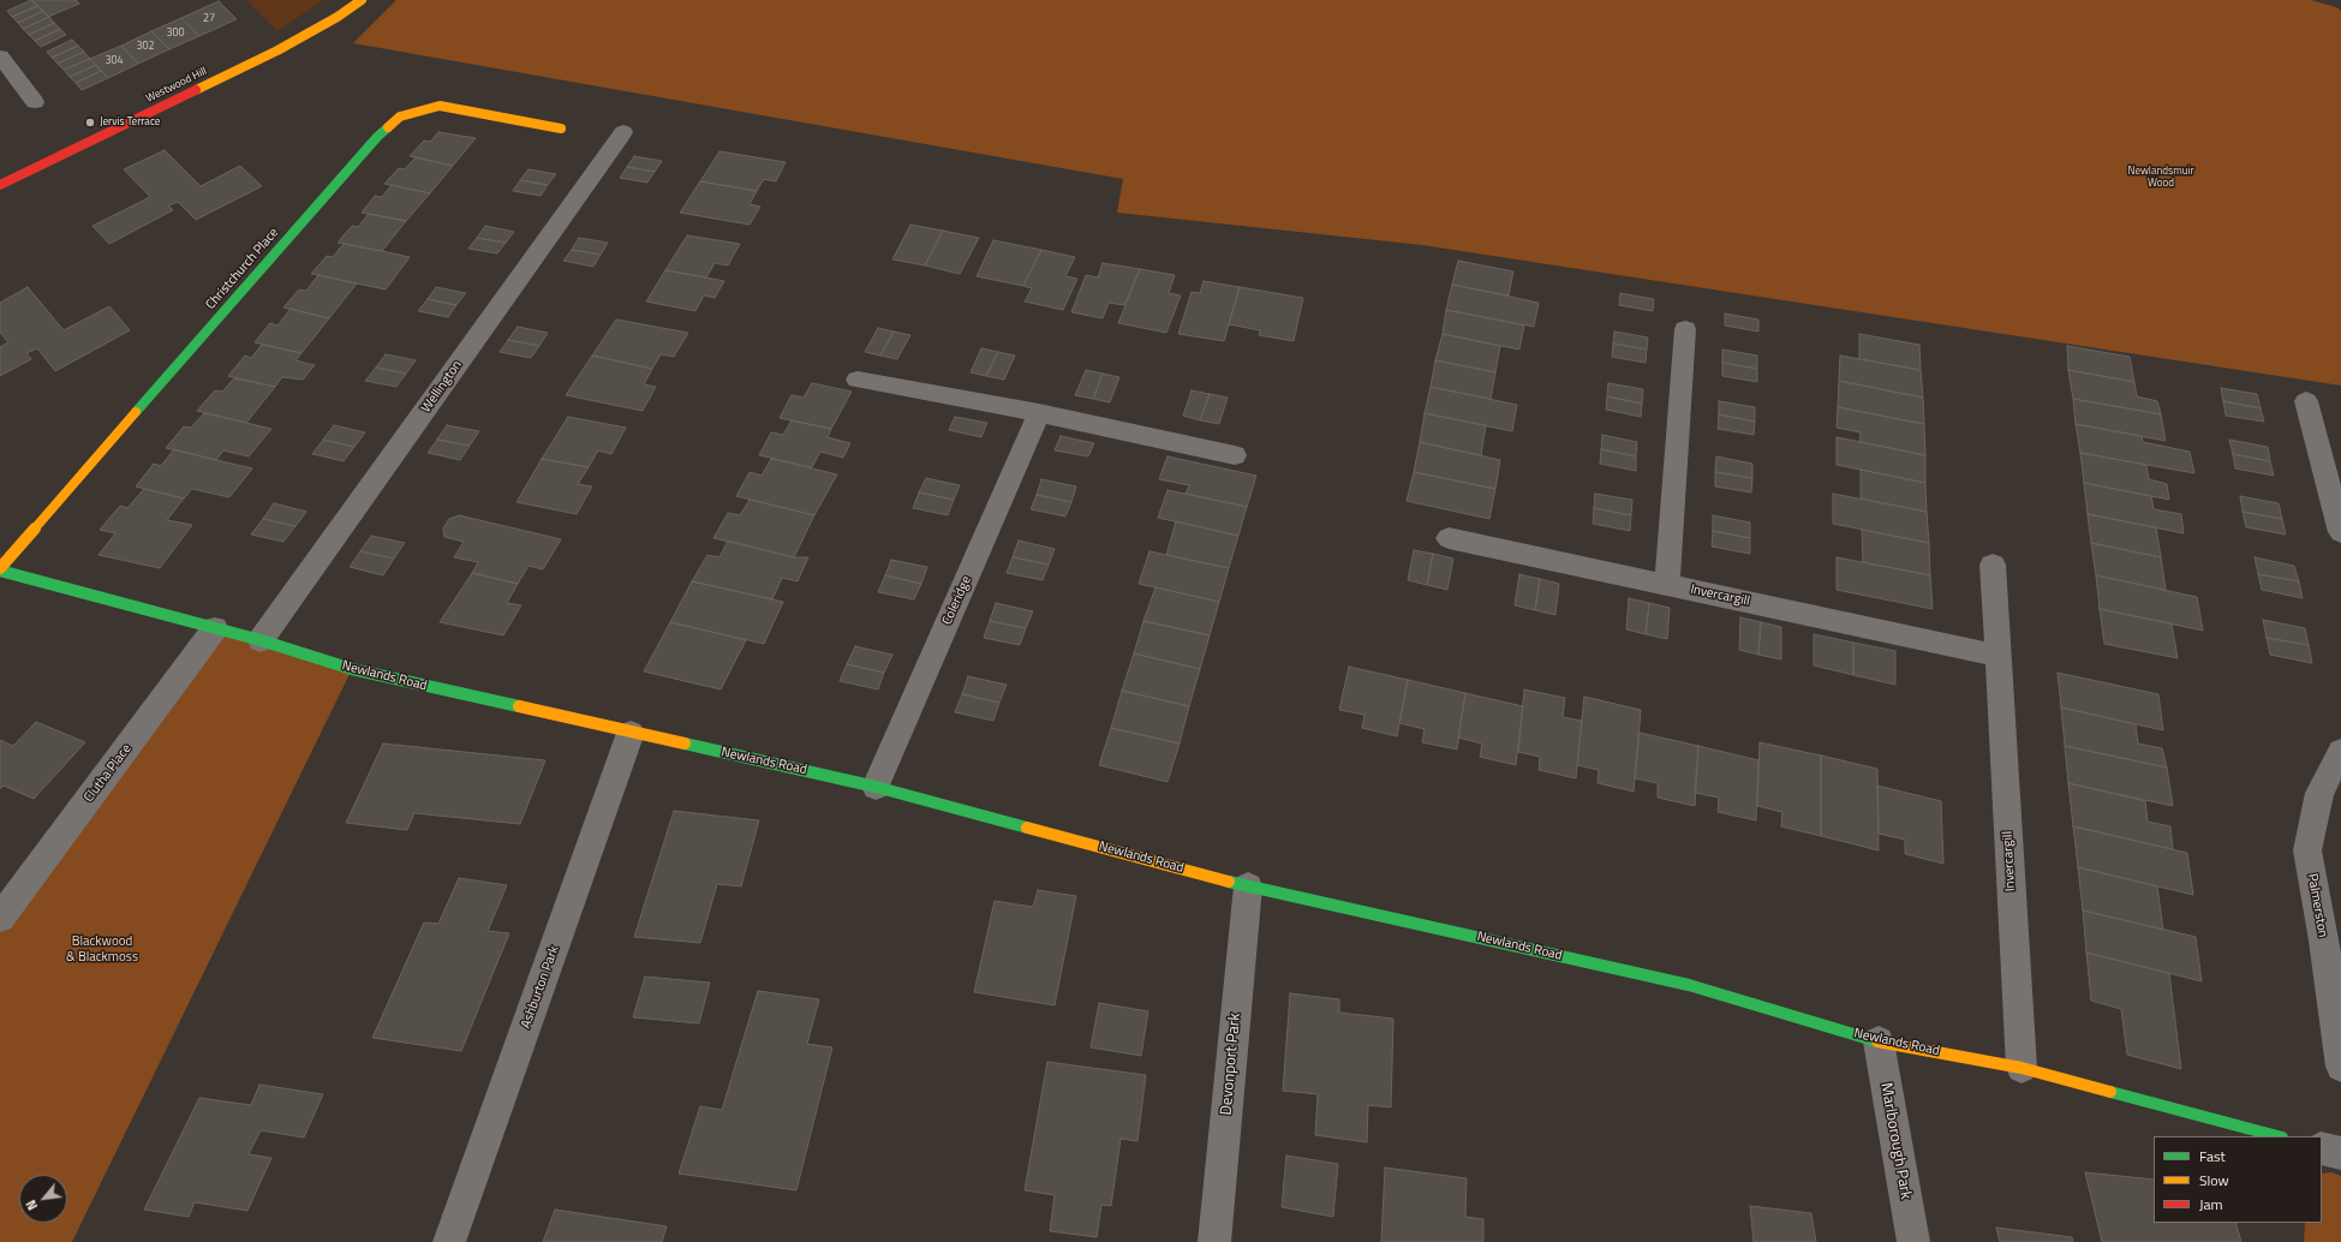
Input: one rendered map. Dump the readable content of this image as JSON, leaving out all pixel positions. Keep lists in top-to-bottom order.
{
  "streets": {
    "street": [
      "Westwood Hill",
      "Christchurch Place",
      "Wellington",
      "Invercargill",
      "Coleridge",
      "Newlands Road",
      "Clutha Place",
      "Palmerston",
      "Ashburton Park",
      "Devonport Park",
      "Marlborough Park"
    ]
  },
  "crossings": [
    ["Christchurch Place", "Newlands Road"],
    ["Wellington", "Newlands Road"],
    ["Invercargill", "Newlands Road"],
    ["Coleridge", "Newlands Road"],
    ["Newlands Road", "Clutha Place"],
    ["Newlands Road", "Ashburton Park"],
    ["Newlands Road", "Devonport Park"],
    ["Newlands Road", "Marlborough Park"]
  ],
  "parks": ["Newlandsmuir Wood", "Blackwood & Blackmoss"],
  "places": ["Jervis Terrace"],
  "house_numbers": [
    "27",
    "300",
    "302",
    "304"
  ],
  "legend": ["Fast", "Slow", "Jam"],
  "north": "bottom left"
}
